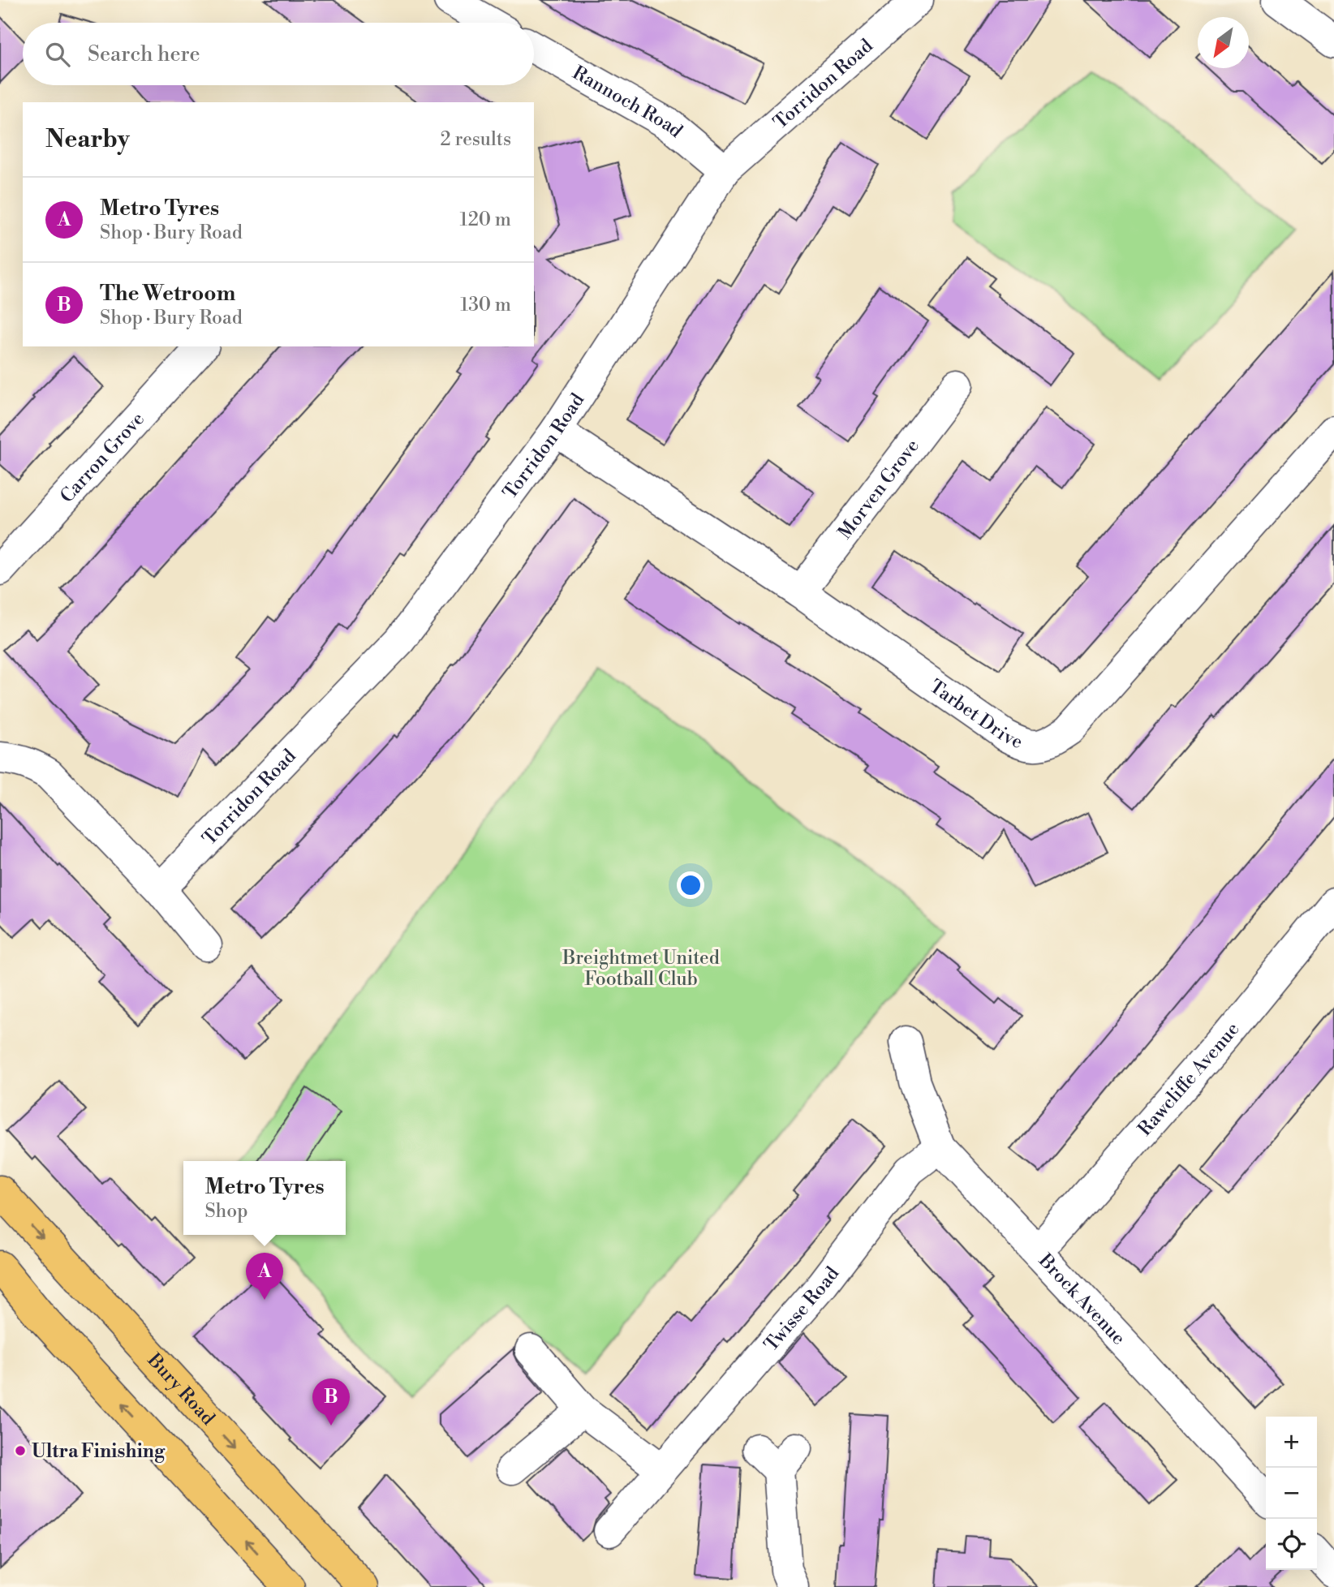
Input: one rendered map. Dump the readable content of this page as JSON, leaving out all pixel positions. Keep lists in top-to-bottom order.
{
  "streets": {
    "highway": ["Bury Road"],
    "street": [
      "Torridon Road",
      "Rannoch Road",
      "Carron Grove",
      "Morven Grove",
      "Tarbet Drive",
      "Rawcliffe Avenue",
      "Brock Avenue",
      "Twisse Road"
    ]
  },
  "crossings": [
    ["Torridon Road", "Rannoch Road"],
    ["Torridon Road", "Tarbet Drive"],
    ["Morven Grove", "Tarbet Drive"],
    ["Rawcliffe Avenue", "Brock Avenue"],
    ["Brock Avenue", "Twisse Road"]
  ],
  "parks": ["Breightmet United Football Club"],
  "places": ["Ultra Finishing"],
  "north": "bottom left",
  "page": {
    "search": "Search here",
    "heading": ["Nearby", "2 results"],
    "list": [
      {
        "mark": "A",
        "name": "Metro Tyres",
        "note": "Shop · Bury Road",
        "value": "120 m"
      },
      {
        "mark": "B",
        "name": "The Wetroom",
        "note": "Shop · Bury Road",
        "value": "130 m"
      }
    ],
    "popup": ["Metro Tyres", "Shop"],
    "pins": ["A", "B"],
    "map_buttons": ["+", "−"]
  }
}
